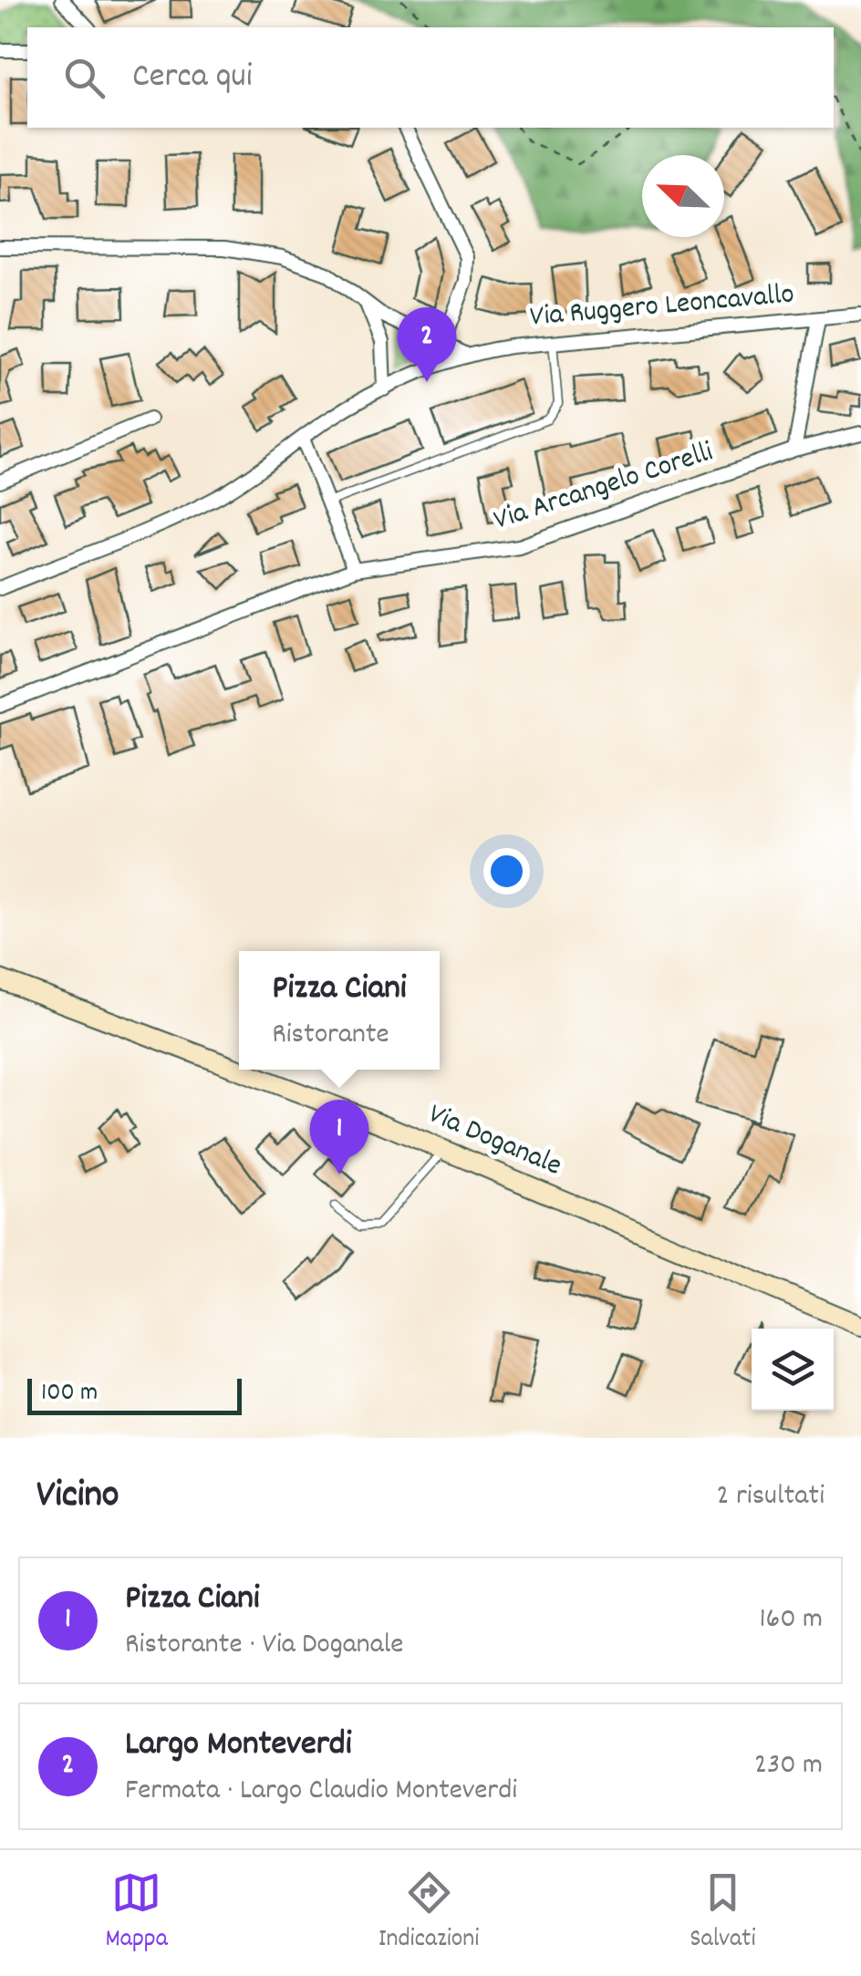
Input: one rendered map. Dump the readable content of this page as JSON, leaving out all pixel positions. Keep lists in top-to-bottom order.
{
  "streets": {
    "main road": ["Via Doganale"],
    "street": ["Via Ruggero Leoncavallo", "Via Arcangelo Corelli"]
  },
  "scale_bar": "100 m",
  "north": "top left",
  "page": {
    "search": "Cerca qui",
    "pins": ["2", "1"],
    "popup": ["Pizza Ciani", "Ristorante"],
    "scale": "100 m",
    "heading": ["Vicino", "2 risultati"],
    "list": [
      {
        "mark": "1",
        "name": "Pizza Ciani",
        "note": "Ristorante · Via Doganale",
        "value": "160 m"
      },
      {
        "mark": "2",
        "name": "Largo Monteverdi",
        "note": "Fermata · Largo Claudio Monteverdi",
        "value": "230 m"
      }
    ],
    "nav": ["Mappa", "Indicazioni", "Salvati"]
  }
}
